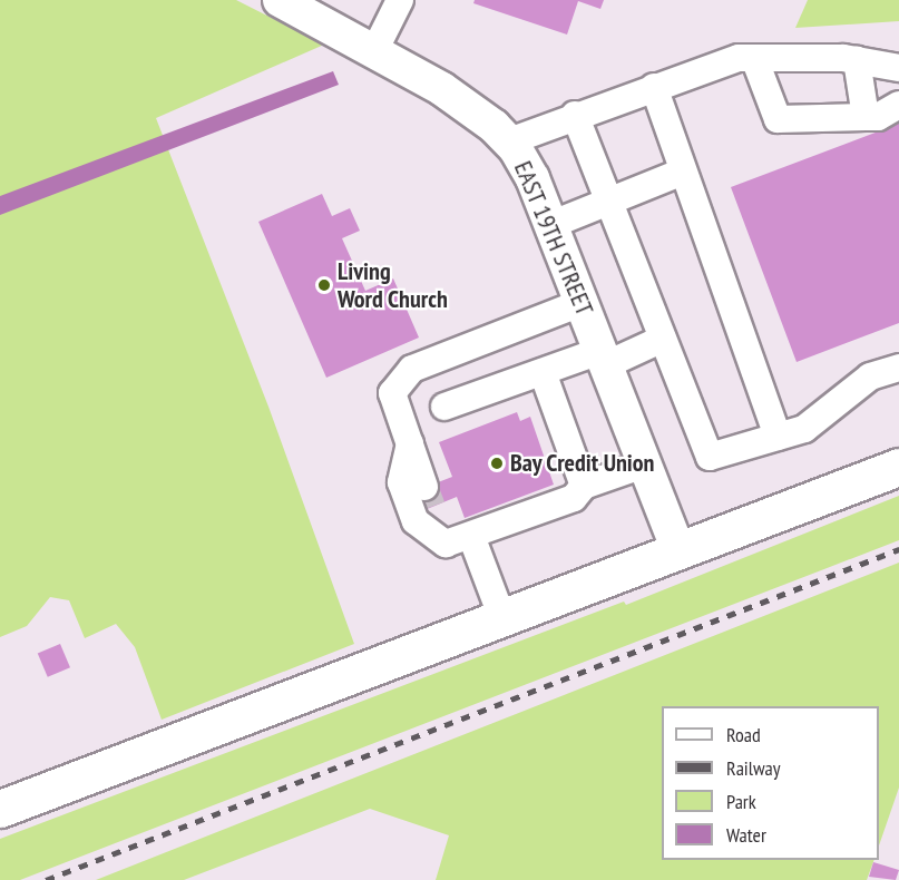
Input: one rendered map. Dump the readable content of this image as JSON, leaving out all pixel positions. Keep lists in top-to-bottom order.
{
  "streets": {
    "main road": ["EAST 19TH STREET"]
  },
  "places": ["Living Word Church", "Bay Credit Union"],
  "legend": [
    "Road",
    "Railway",
    "Park",
    "Water"
  ]
}
